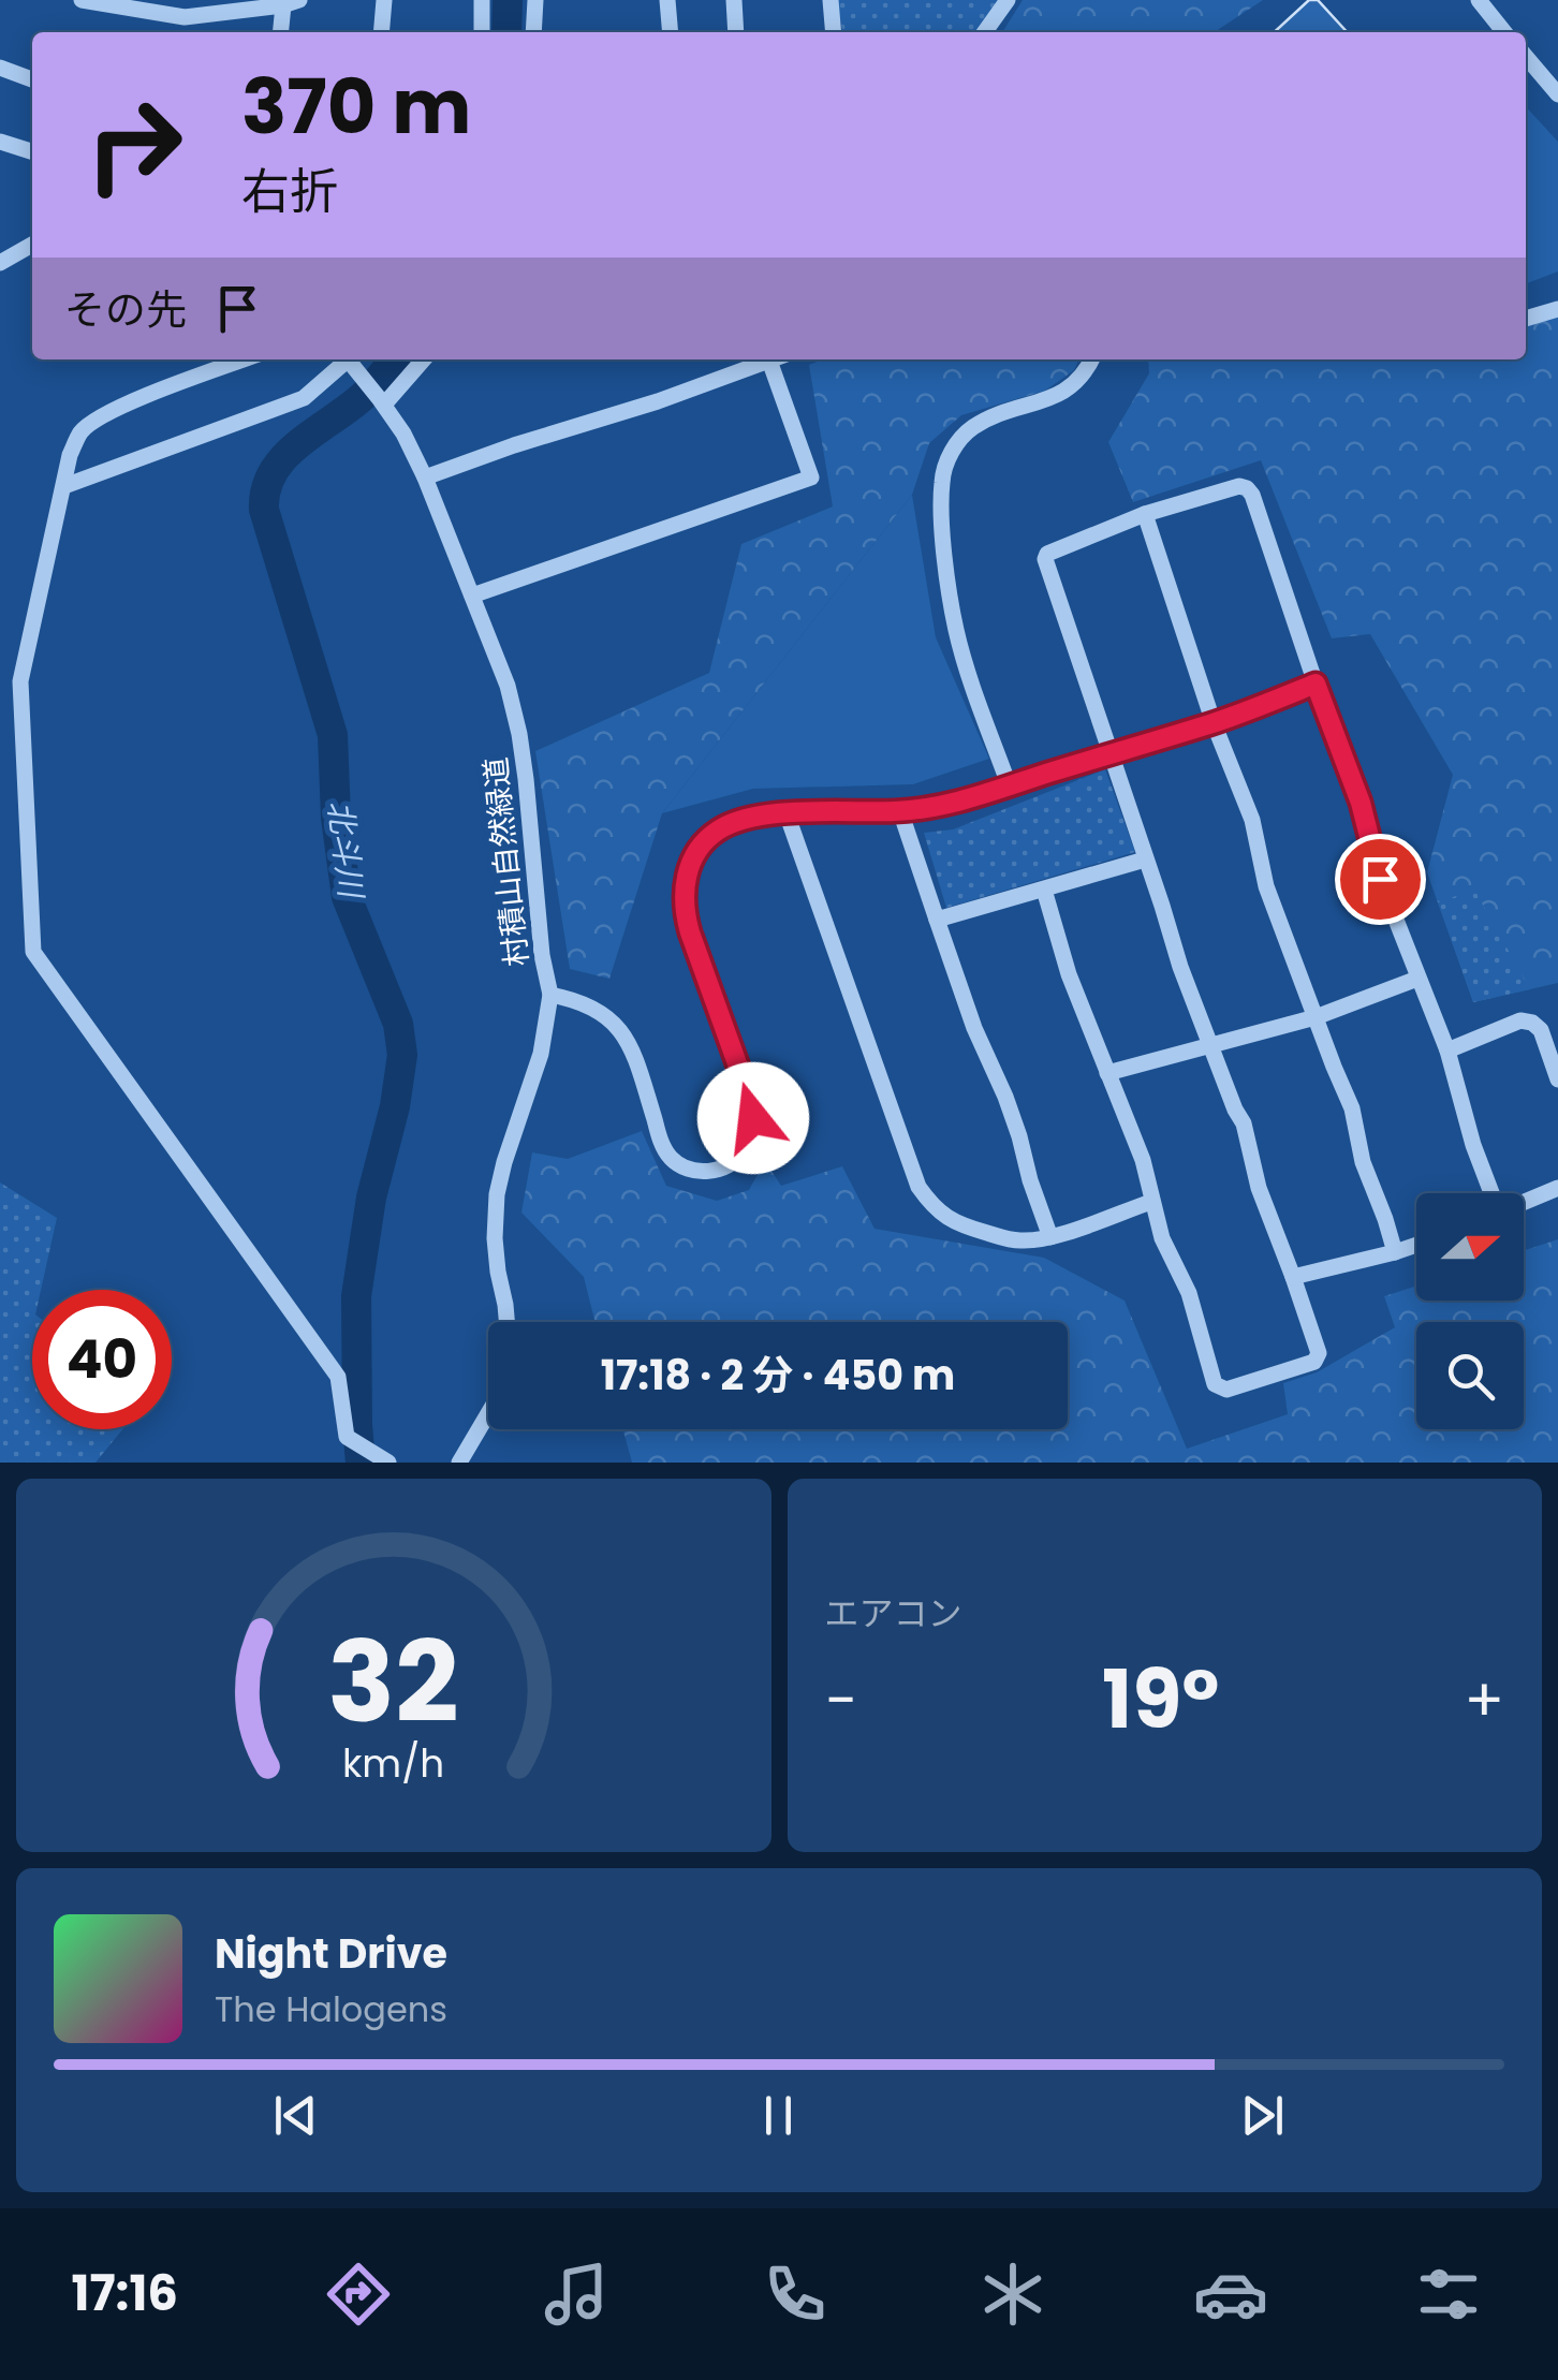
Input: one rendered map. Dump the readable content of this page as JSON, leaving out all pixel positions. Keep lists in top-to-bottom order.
{
  "streets": {
    "street": ["村積山自然緑道"]
  },
  "water": ["北斗川"],
  "north": "right",
  "page": {
    "turn": ["370 m", "右折"],
    "then": "その先",
    "limit": "40",
    "trip": "17:18 · 2 分 · 450 m",
    "tile": "エアコン",
    "heat": ["−", "19°", "+"],
    "song": ["Night Drive", "The Halogens"],
    "tabs": "17:16",
    "gauge": ["32", "km/h"]
  }
}
